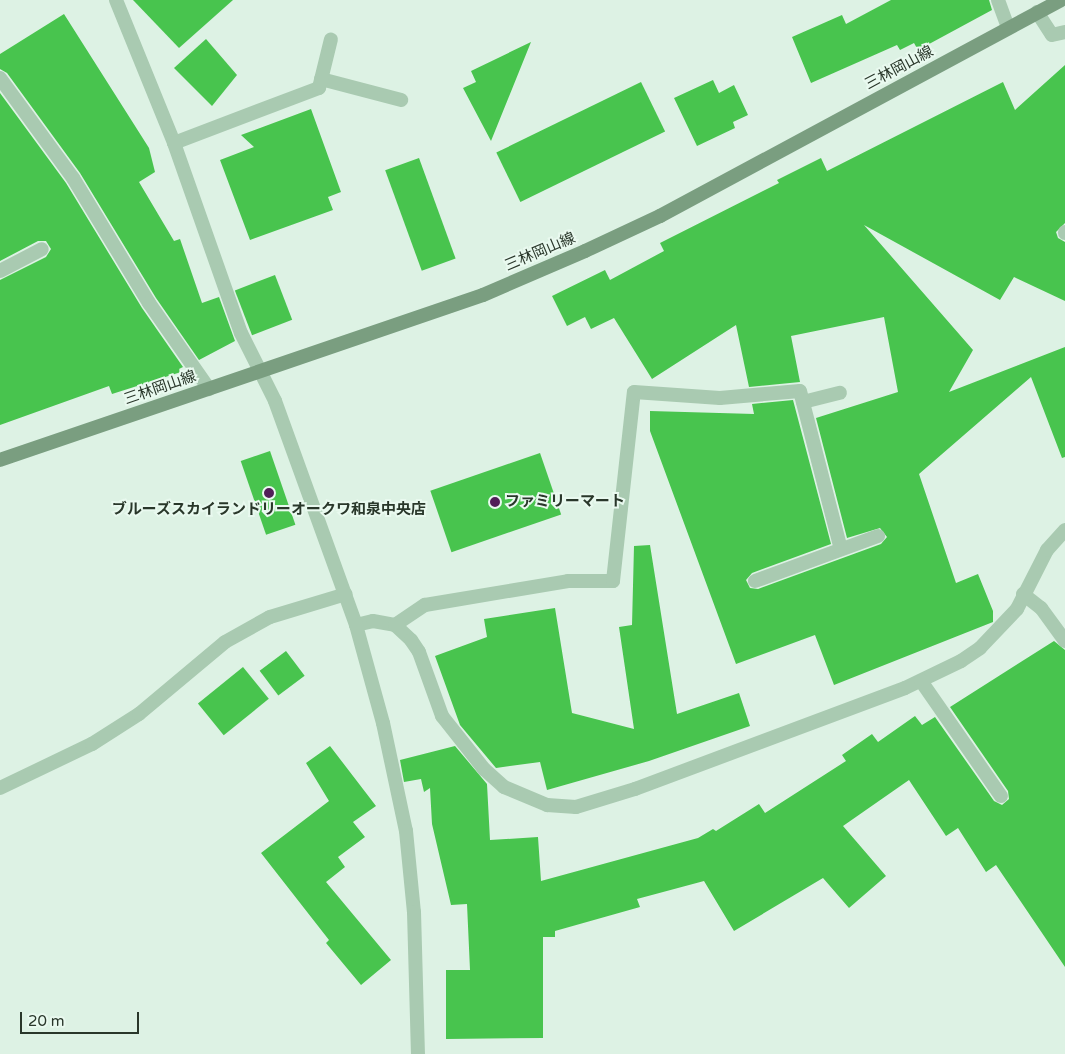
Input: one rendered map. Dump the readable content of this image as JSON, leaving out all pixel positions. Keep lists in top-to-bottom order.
{
  "streets": {
    "main road": ["三林岡山線"]
  },
  "places": ["ブルーズスカイランドリーオークワ和泉中央店", "ファミリーマート"],
  "scale_bar": "20 m"
}
